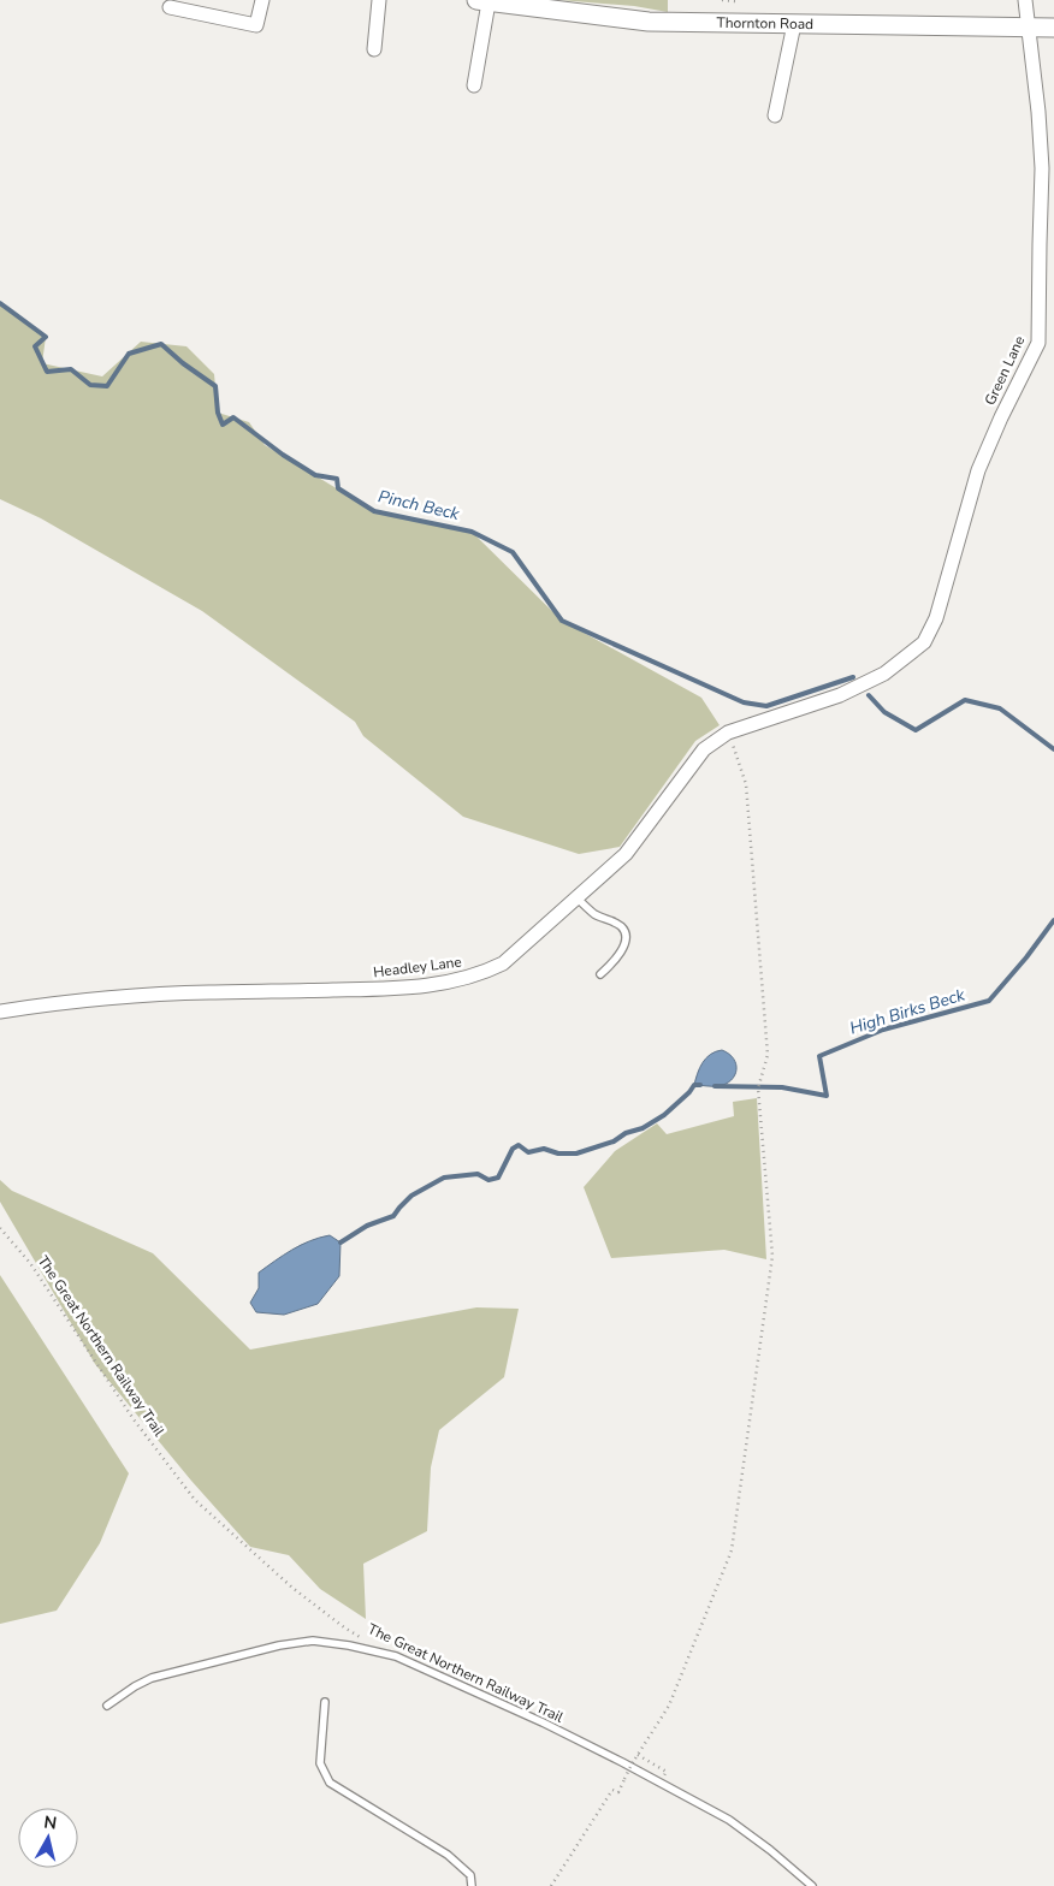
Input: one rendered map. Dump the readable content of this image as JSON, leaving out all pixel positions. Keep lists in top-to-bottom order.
{
  "streets": {
    "main road": ["Thornton Road"],
    "street": ["Green Lane", "Headley Lane"],
    "lane": ["The Great Northern Railway Trail"]
  },
  "crossings": [
    ["Thornton Road", "Green Lane"],
    ["Green Lane", "Headley Lane"]
  ],
  "water": ["Pinch Beck", "High Birks Beck"],
  "north": "top"
}
